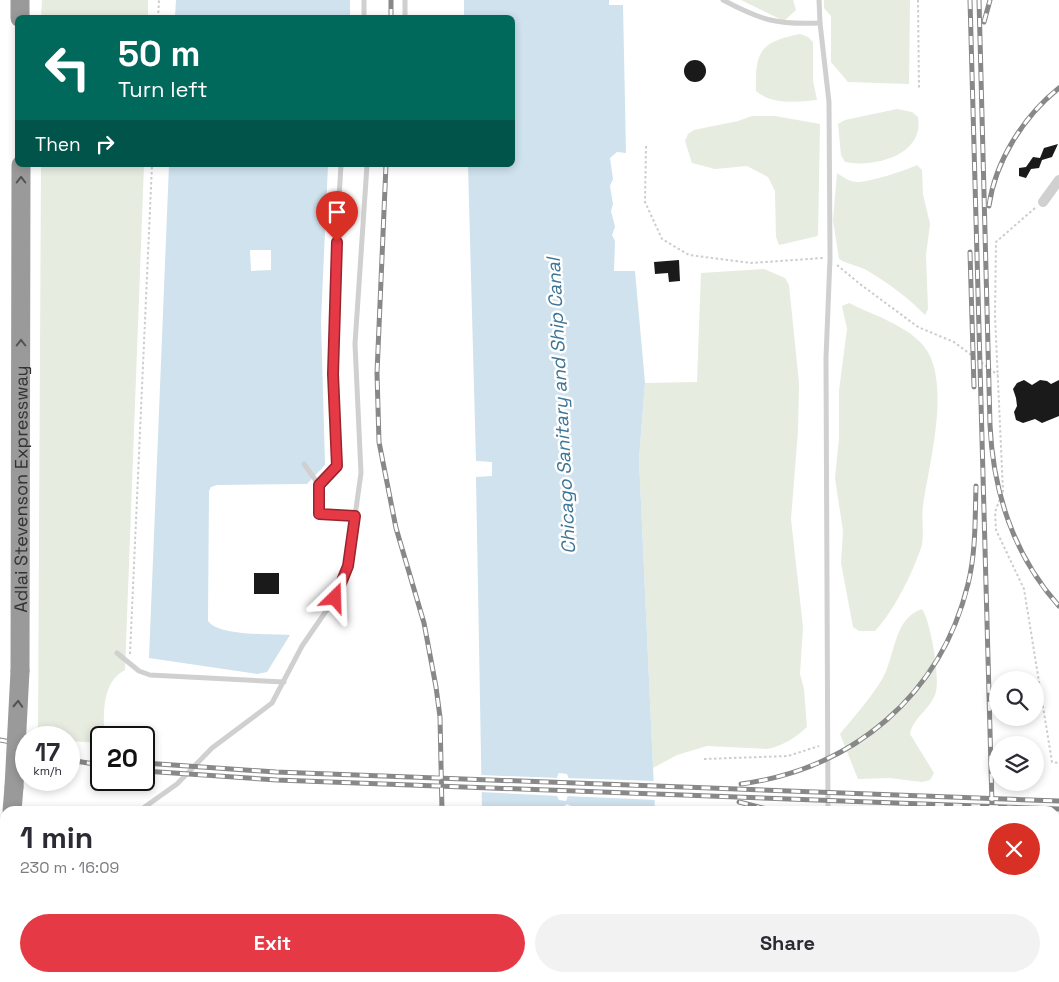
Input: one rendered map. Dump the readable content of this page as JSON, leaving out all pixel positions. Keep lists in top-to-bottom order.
{
  "streets": {
    "highway": ["Adlai Stevenson Expressway"]
  },
  "one_way": ["Adlai Stevenson Expressway"],
  "water": ["Chicago Sanitary and Ship Canal"],
  "page": {
    "turn": ["50 m", "Turn left"],
    "then": "Then",
    "speed": "17 km/h",
    "limit": "20",
    "heading": ["1 min", "230 m · 16:09"],
    "buttons": ["Exit", "Share"]
  }
}
